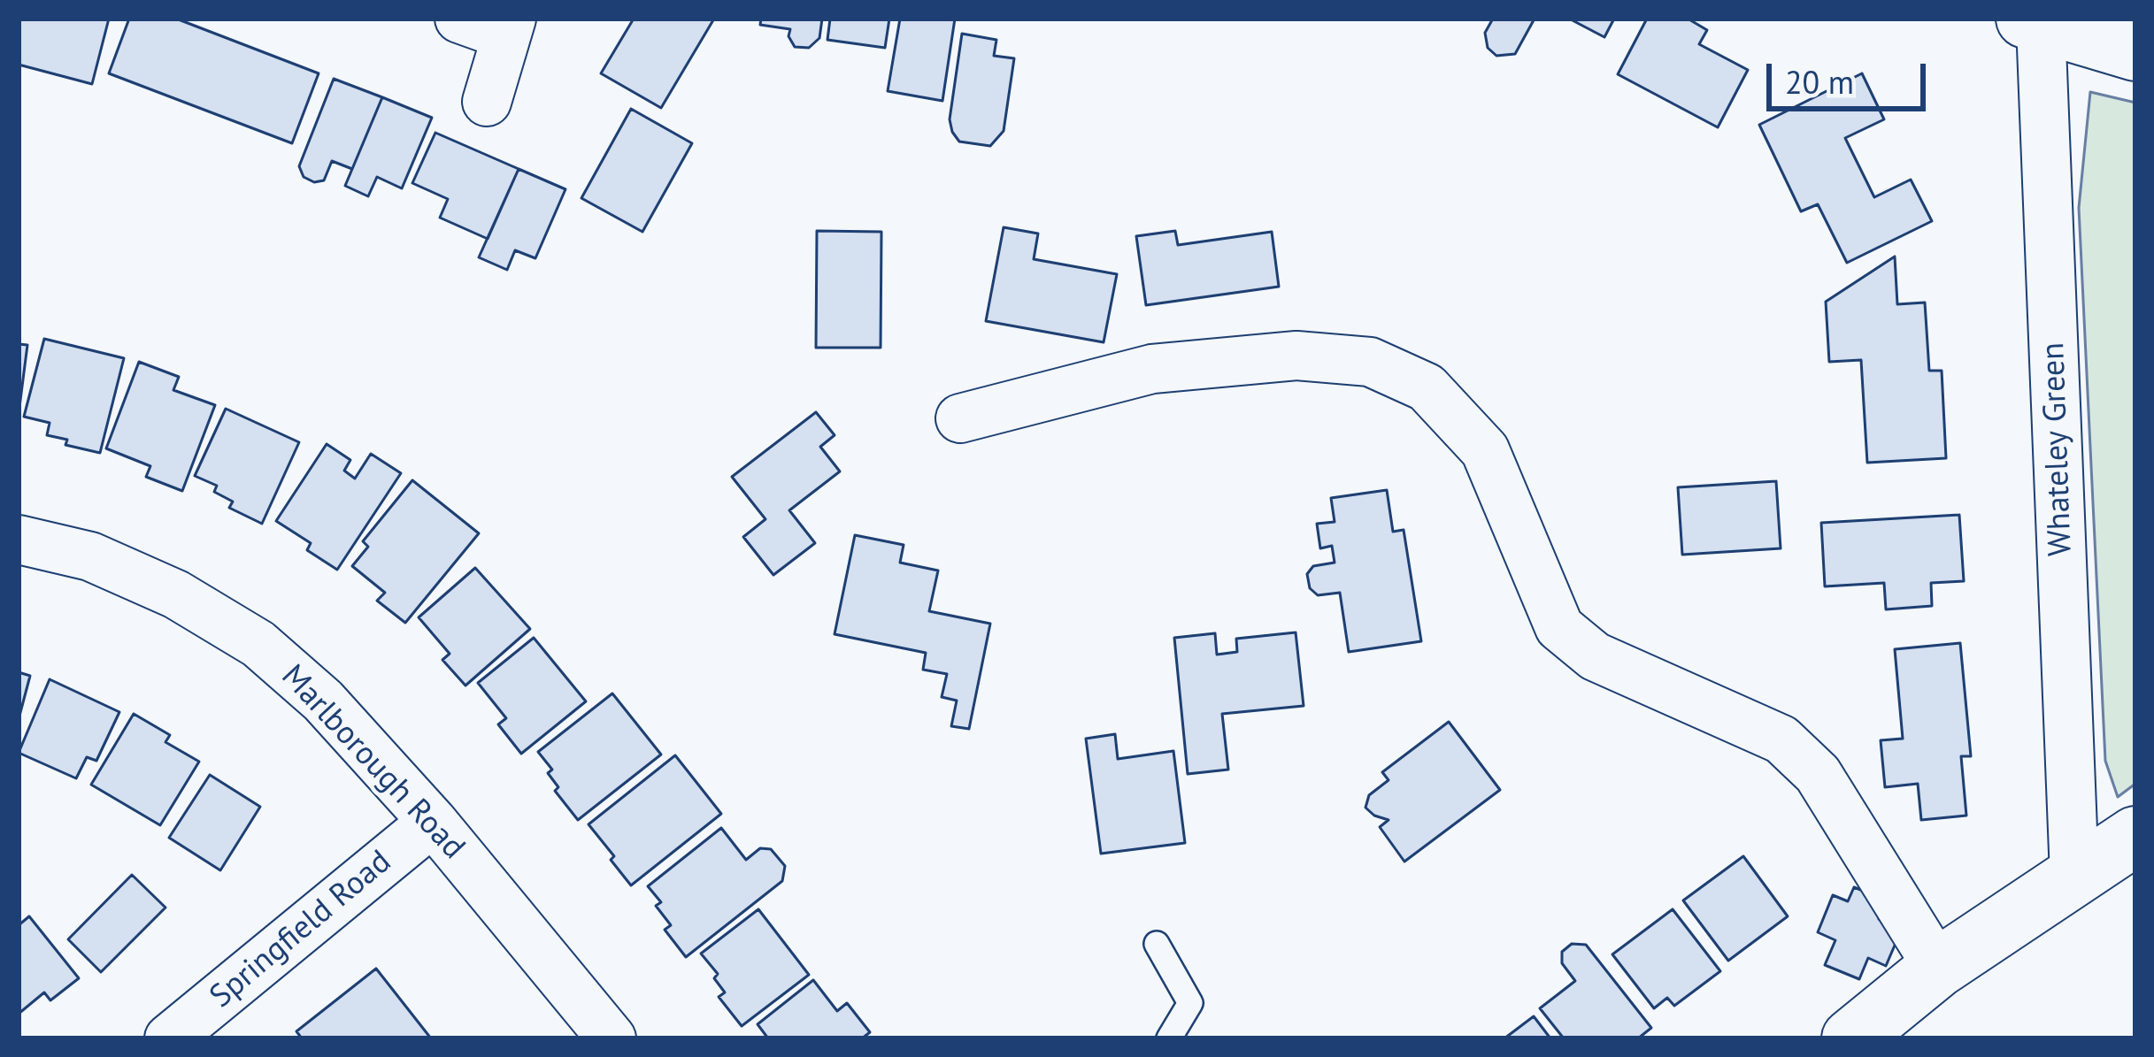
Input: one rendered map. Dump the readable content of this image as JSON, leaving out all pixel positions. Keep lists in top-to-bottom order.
{
  "streets": {
    "street": ["Whateley Green", "Marlborough Road", "Springfield Road"]
  },
  "crossings": [
    ["Marlborough Road", "Springfield Road"]
  ],
  "scale_bar": "20 m"
}
